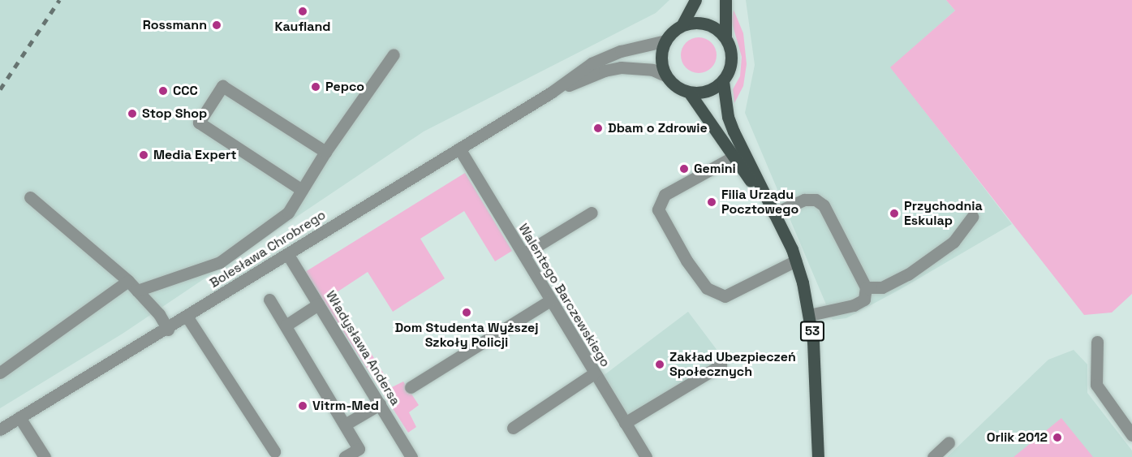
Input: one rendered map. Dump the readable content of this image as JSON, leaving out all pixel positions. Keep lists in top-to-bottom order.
{
  "streets": {
    "main road": ["53"],
    "street": ["Bolesława Chrobrego", "Walentego Barczewskiego", "Władysława Andersa"]
  },
  "crossings": [
    ["Bolesława Chrobrego", "Walentego Barczewskiego"],
    ["Bolesława Chrobrego", "53"],
    ["Bolesława Chrobrego", "Władysława Andersa"]
  ],
  "places": [
    "Kaufland",
    "Rossmann",
    "Pepco",
    "CCC",
    "Stop Shop",
    "Dbam o Zdrowie",
    "Media Expert",
    "Gemini",
    "Filia Urządu Pocztowego",
    "Przychodnia Eskulap",
    "Dom Studenta Wyższej Szkoły Policji",
    "Zakład Ubezpieczeń Społecznych",
    "Vitrm-Med",
    "Orlik 2012"
  ]
}
